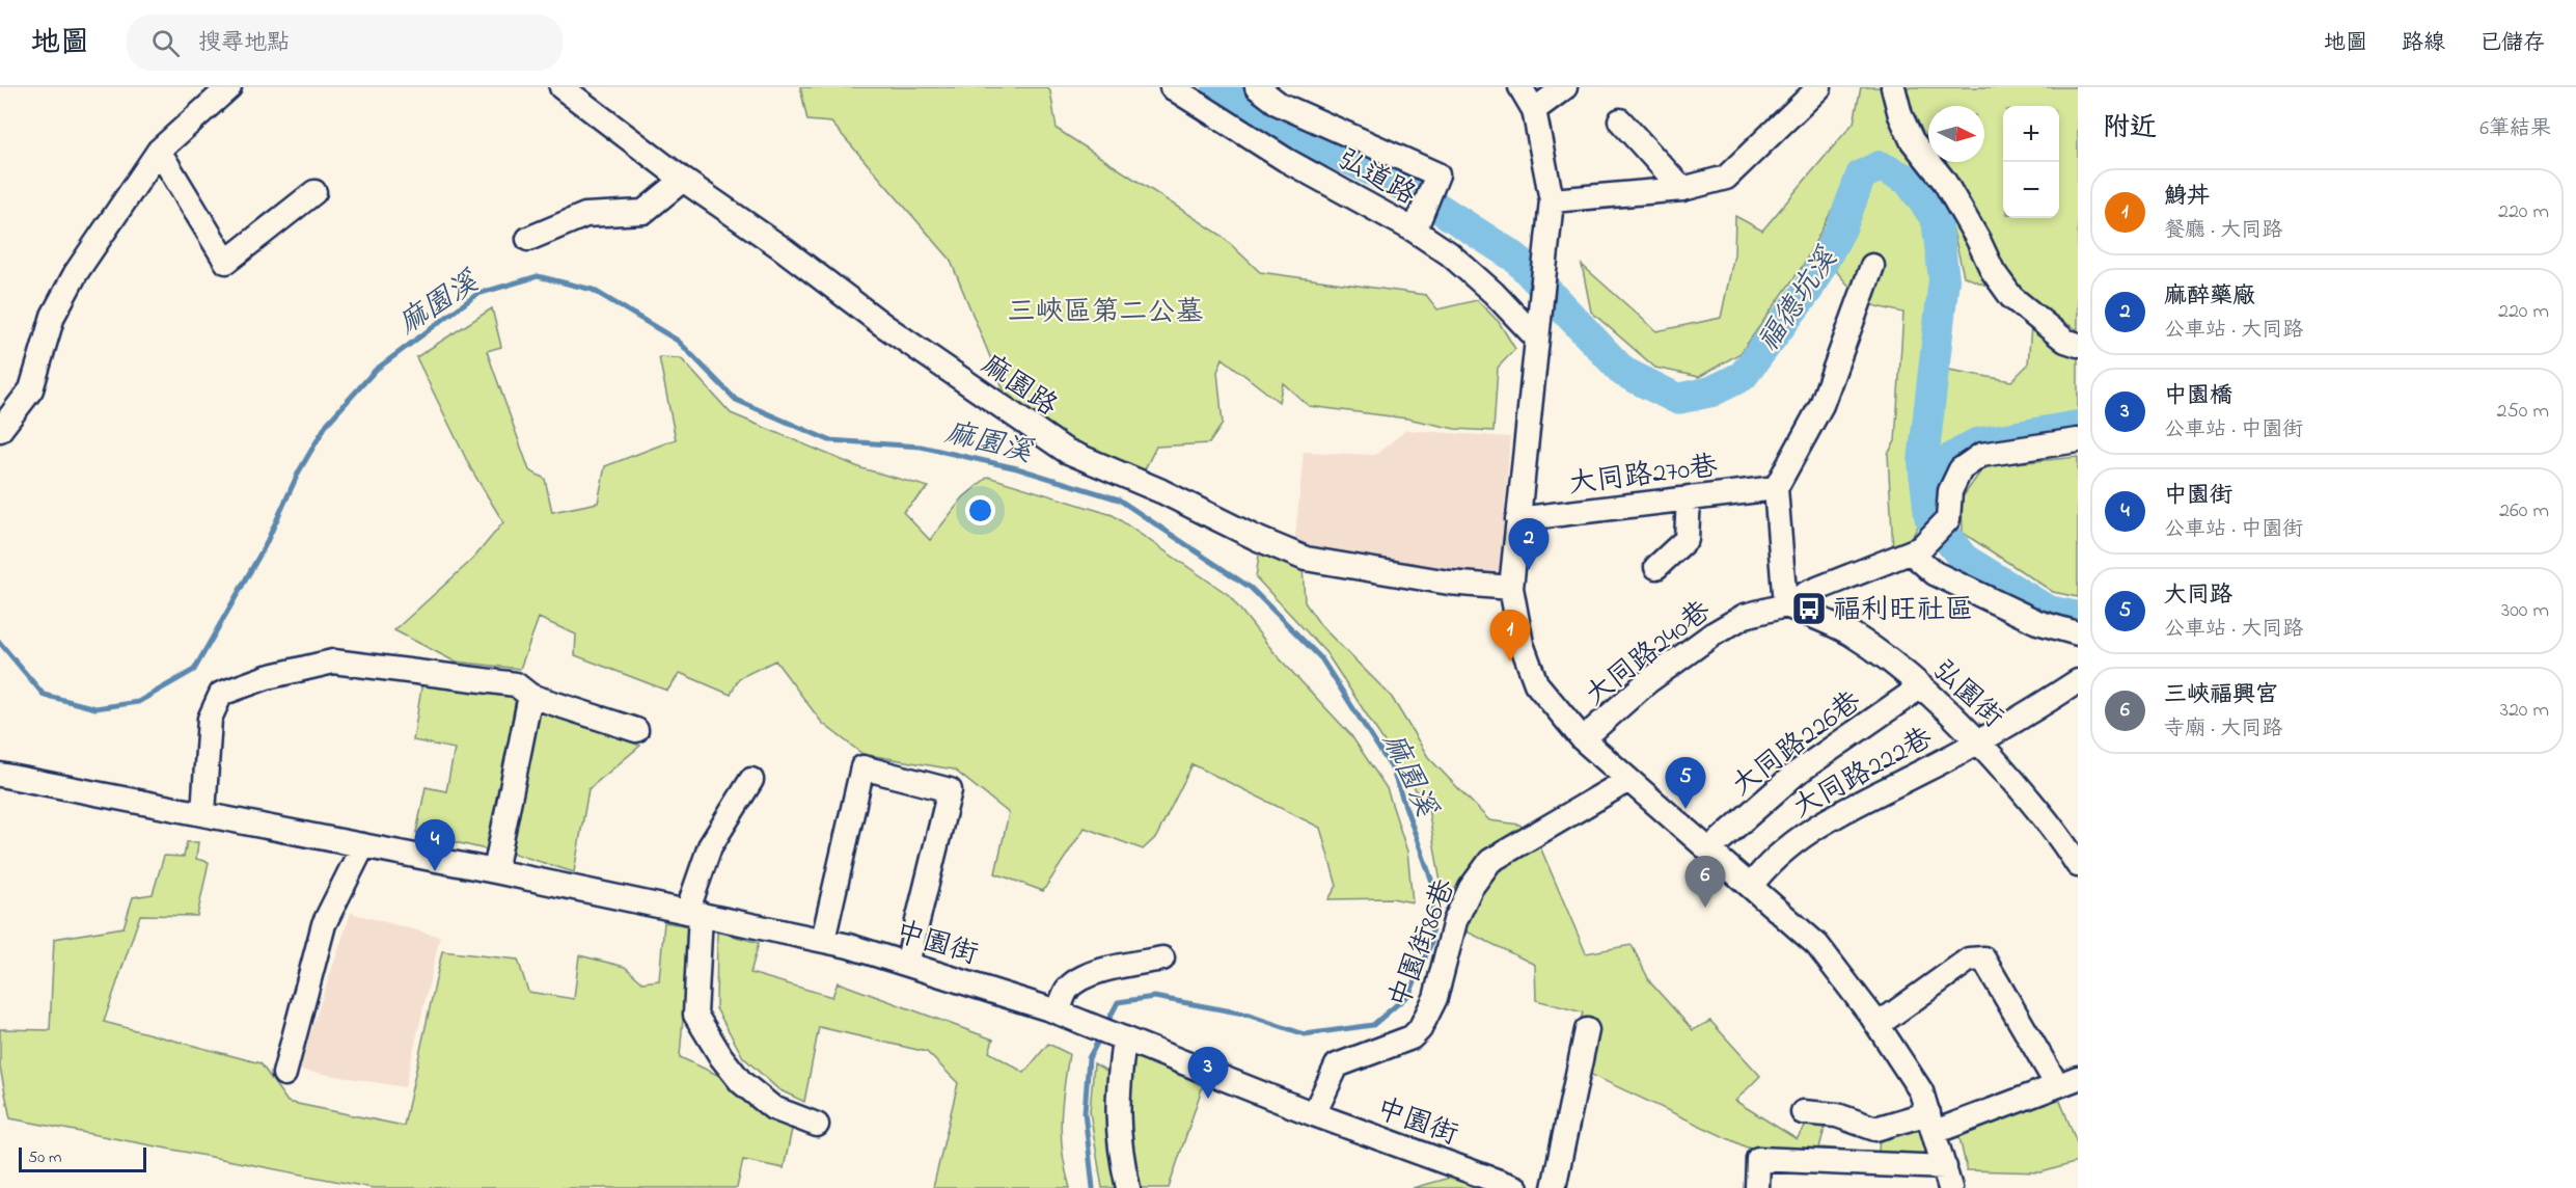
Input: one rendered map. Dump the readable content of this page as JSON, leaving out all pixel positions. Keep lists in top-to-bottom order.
{
  "streets": {
    "street": [
      "弘道路",
      "麻園路",
      "大同路270巷",
      "大同路240巷",
      "弘園街",
      "大同路226巷",
      "大同路222巷",
      "中園街",
      "中園街86巷"
    ]
  },
  "crossings": [
    ["大同路240巷", "弘園街"],
    ["弘園街", "大同路226巷"],
    ["弘園街", "大同路222巷"],
    ["中園街", "中園街86巷"]
  ],
  "water": ["福德坑溪", "麻園溪"],
  "parks": ["三峽區第二公墓"],
  "places": {
    "bus stop": ["福利旺社區"]
  },
  "scale_bar": "50 m",
  "north": "right",
  "page": {
    "header": "地圖",
    "search": "搜尋地點",
    "nav": ["地圖", "路線", "已儲存"],
    "heading": ["附近", "6筆結果"],
    "map_buttons": ["+", "−"],
    "list": [
      {
        "mark": "1",
        "name": "鯓丼",
        "note": "餐廳 · 大同路",
        "value": "220 m"
      },
      {
        "mark": "2",
        "name": "麻醉藥廠",
        "note": "公車站 · 大同路",
        "value": "220 m"
      },
      {
        "mark": "3",
        "name": "中園橋",
        "note": "公車站 · 中園街",
        "value": "250 m"
      },
      {
        "mark": "4",
        "name": "中園街",
        "note": "公車站 · 中園街",
        "value": "260 m"
      },
      {
        "mark": "5",
        "name": "大同路",
        "note": "公車站 · 大同路",
        "value": "300 m"
      },
      {
        "mark": "6",
        "name": "三峽福興宮",
        "note": "寺廟 · 大同路",
        "value": "320 m"
      }
    ],
    "pins": [
      "2",
      "1",
      "5",
      "4",
      "6",
      "3"
    ],
    "scale": "50 m"
  }
}
